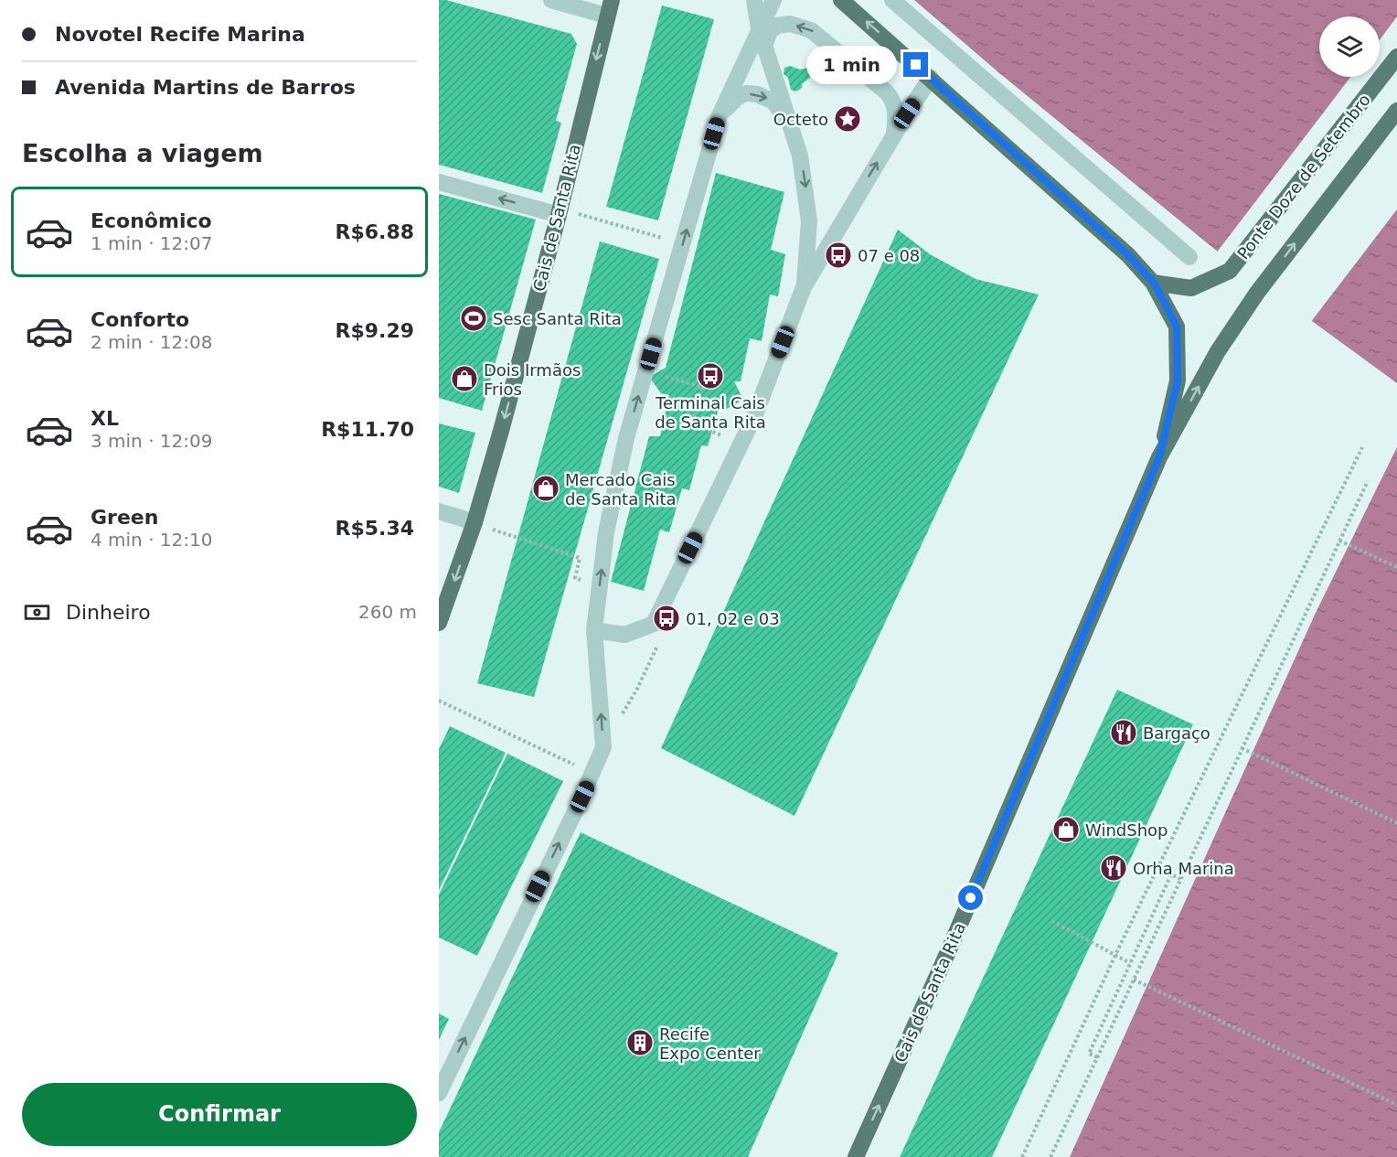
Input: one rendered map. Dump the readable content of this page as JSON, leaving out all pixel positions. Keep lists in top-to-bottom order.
{
  "streets": {
    "main road": ["Ponte Doze de Setembro", "Cais de Santa Rita"]
  },
  "crossings": [
    ["Ponte Doze de Setembro", "Cais de Santa Rita"]
  ],
  "places": {
    "place": ["Octeto"],
    "bus stop": ["07 e 08", "Terminal Cais de Santa Rita", "01, 02 e 03"],
    "sports": ["Sesc Santa Rita"],
    "shop": ["Dois Irmãos Frios", "Mercado Cais de Santa Rita", "WindShop"],
    "restaurant": ["Bargaço", "Orha Marina"],
    "building": ["Recife Expo Center"]
  },
  "page": {
    "banner": ["Novotel Recife Marina", "Avenida Martins de Barros"],
    "bubble": "1 min",
    "heading": "Escolha a viagem",
    "list": [
      {
        "name": "Econômico",
        "note": "1 min · 12:07",
        "value": "R$6.88"
      },
      {
        "name": "Conforto",
        "note": "2 min · 12:08",
        "value": "R$9.29"
      },
      {
        "name": "XL",
        "note": "3 min · 12:09",
        "value": "R$11.70"
      },
      {
        "name": "Green",
        "note": "4 min · 12:10",
        "value": "R$5.34"
      }
    ],
    "pay": ["Dinheiro", "260 m"],
    "buttons": "Confirmar"
  }
}
